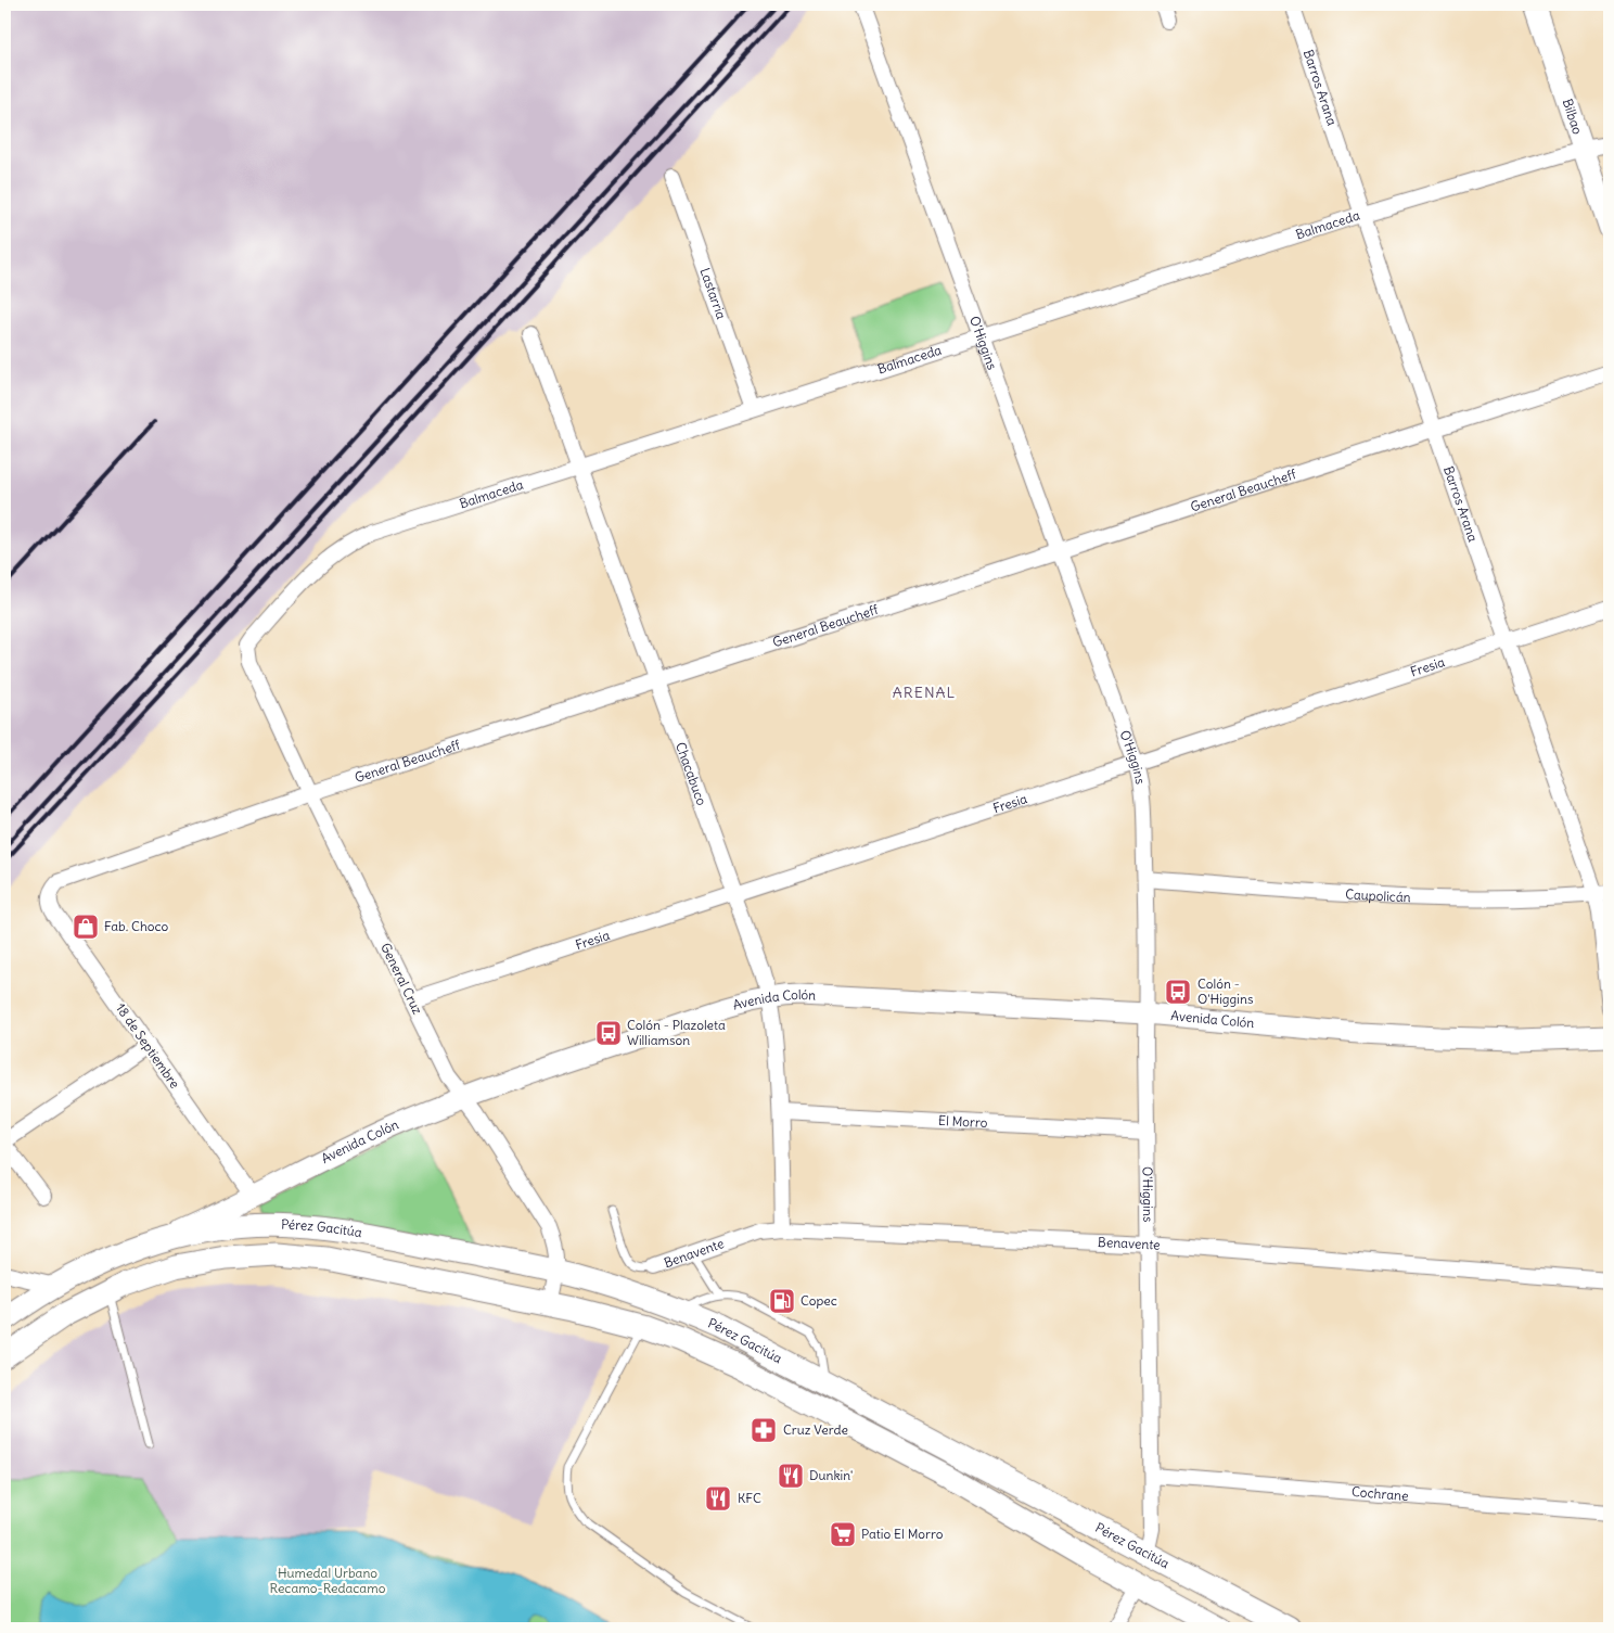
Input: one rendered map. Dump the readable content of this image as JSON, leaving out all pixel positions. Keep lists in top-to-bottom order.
{
  "streets": {
    "main road": ["Bilbao", "Avenida Colón", "Pérez Gacitúa"],
    "street": [
      "Barros Arana",
      "Balmaceda",
      "Lastarria",
      "O'Higgins",
      "General Beaucheff",
      "Fresia",
      "Chacabuco",
      "Caupolicán",
      "General Cruz",
      "18 de Septiembre",
      "El Morro",
      "Benavente",
      "Cochrane"
    ]
  },
  "crossings": [
    ["Barros Arana", "Balmaceda"],
    ["Barros Arana", "General Beaucheff"],
    ["Barros Arana", "Fresia"],
    ["Barros Arana", "Caupolicán"],
    ["Bilbao", "Balmaceda"],
    ["Balmaceda", "Lastarria"],
    ["Balmaceda", "O'Higgins"],
    ["Balmaceda", "Chacabuco"],
    ["Balmaceda", "General Cruz"],
    ["O'Higgins", "General Beaucheff"],
    ["O'Higgins", "Fresia"],
    ["O'Higgins", "Caupolicán"],
    ["O'Higgins", "Avenida Colón"],
    ["O'Higgins", "El Morro"],
    ["O'Higgins", "Pérez Gacitúa"],
    ["O'Higgins", "Benavente"],
    ["O'Higgins", "Cochrane"],
    ["General Beaucheff", "Chacabuco"],
    ["General Beaucheff", "General Cruz"],
    ["General Beaucheff", "18 de Septiembre"],
    ["Fresia", "Chacabuco"],
    ["Fresia", "General Cruz"],
    ["Chacabuco", "Avenida Colón"],
    ["Chacabuco", "El Morro"],
    ["Chacabuco", "Benavente"],
    ["General Cruz", "Avenida Colón"],
    ["General Cruz", "Pérez Gacitúa"],
    ["Avenida Colón", "18 de Septiembre"],
    ["Avenida Colón", "Pérez Gacitúa"]
  ],
  "districts": ["ARENAL"],
  "parks": ["Humedal Urbano Recamo-Redacamo"],
  "places": {
    "shop": ["Fab. Choco"],
    "bus stop": ["Colón - O'Higgins", "Colón - Plazoleta Williamson"],
    "fuel station": ["Copec"],
    "pharmacy": ["Cruz Verde"],
    "restaurant": ["Dunkin'", "KFC"],
    "supermarket": ["Patio El Morro"]
  }
}
